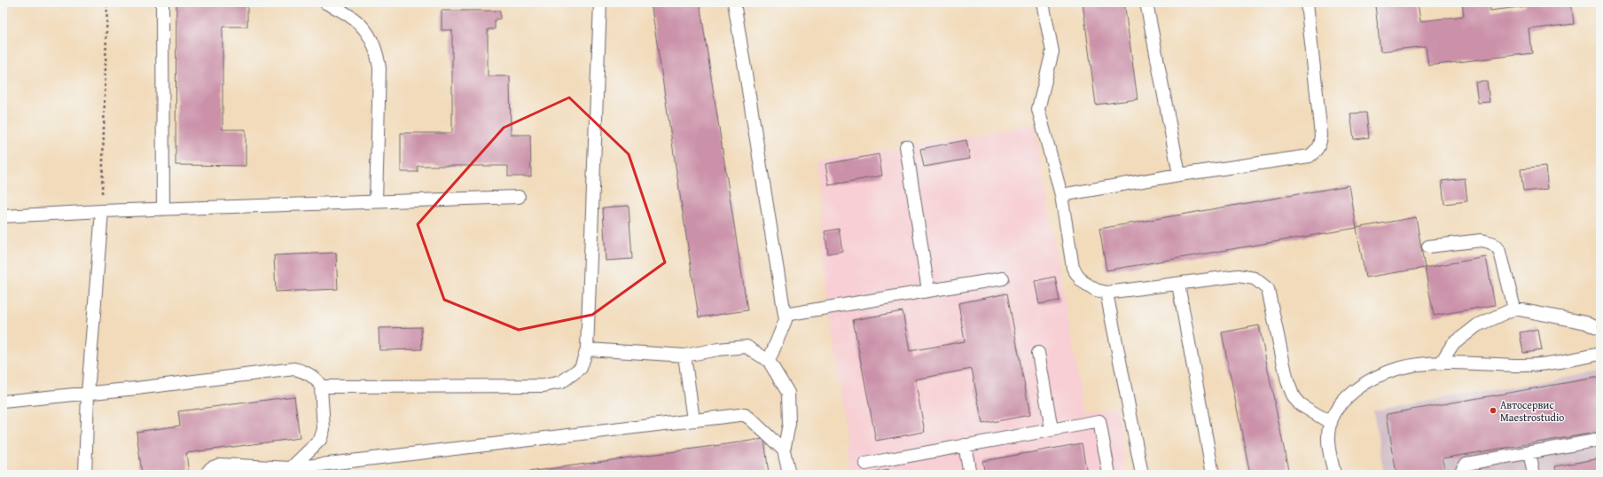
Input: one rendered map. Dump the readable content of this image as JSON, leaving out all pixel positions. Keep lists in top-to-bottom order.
{
  "places": ["Автосервис Maestrostudio"]
}
